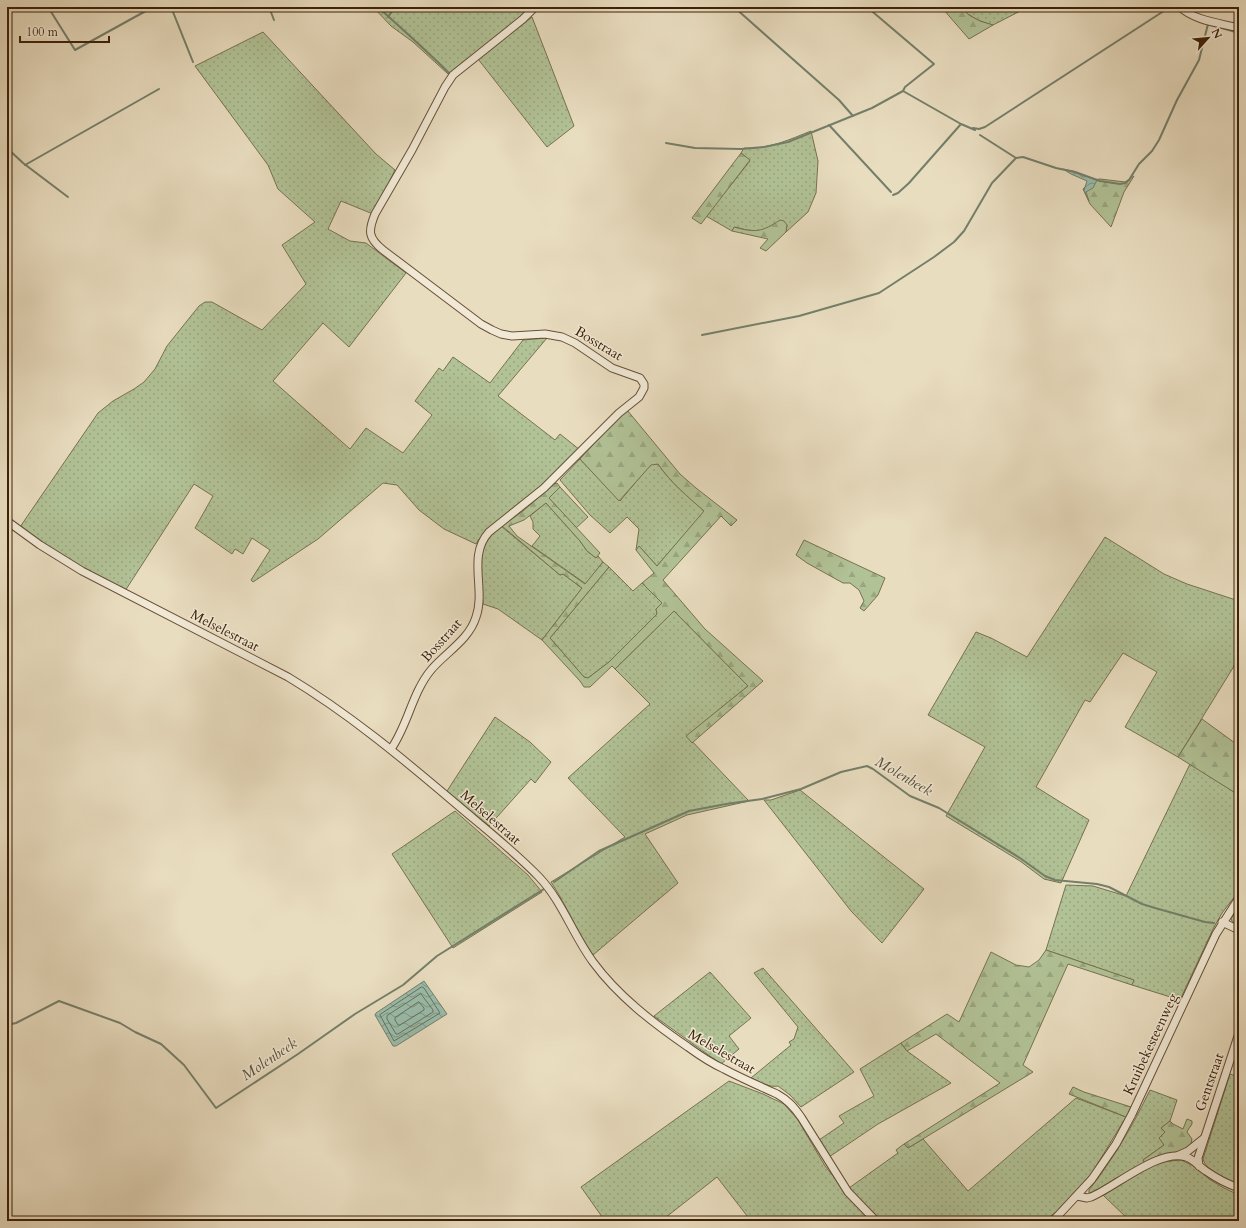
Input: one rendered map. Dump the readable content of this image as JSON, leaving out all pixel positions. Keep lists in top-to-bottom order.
{
  "streets": {
    "street": [
      "Bosstraat",
      "Melselestraat",
      "Kruibekesteenweg",
      "Gentstraat"
    ]
  },
  "crossings": [
    ["Bosstraat", "Melselestraat"]
  ],
  "water": ["Molenbeek"],
  "scale_bar": "100 m",
  "north": "top right"
}
